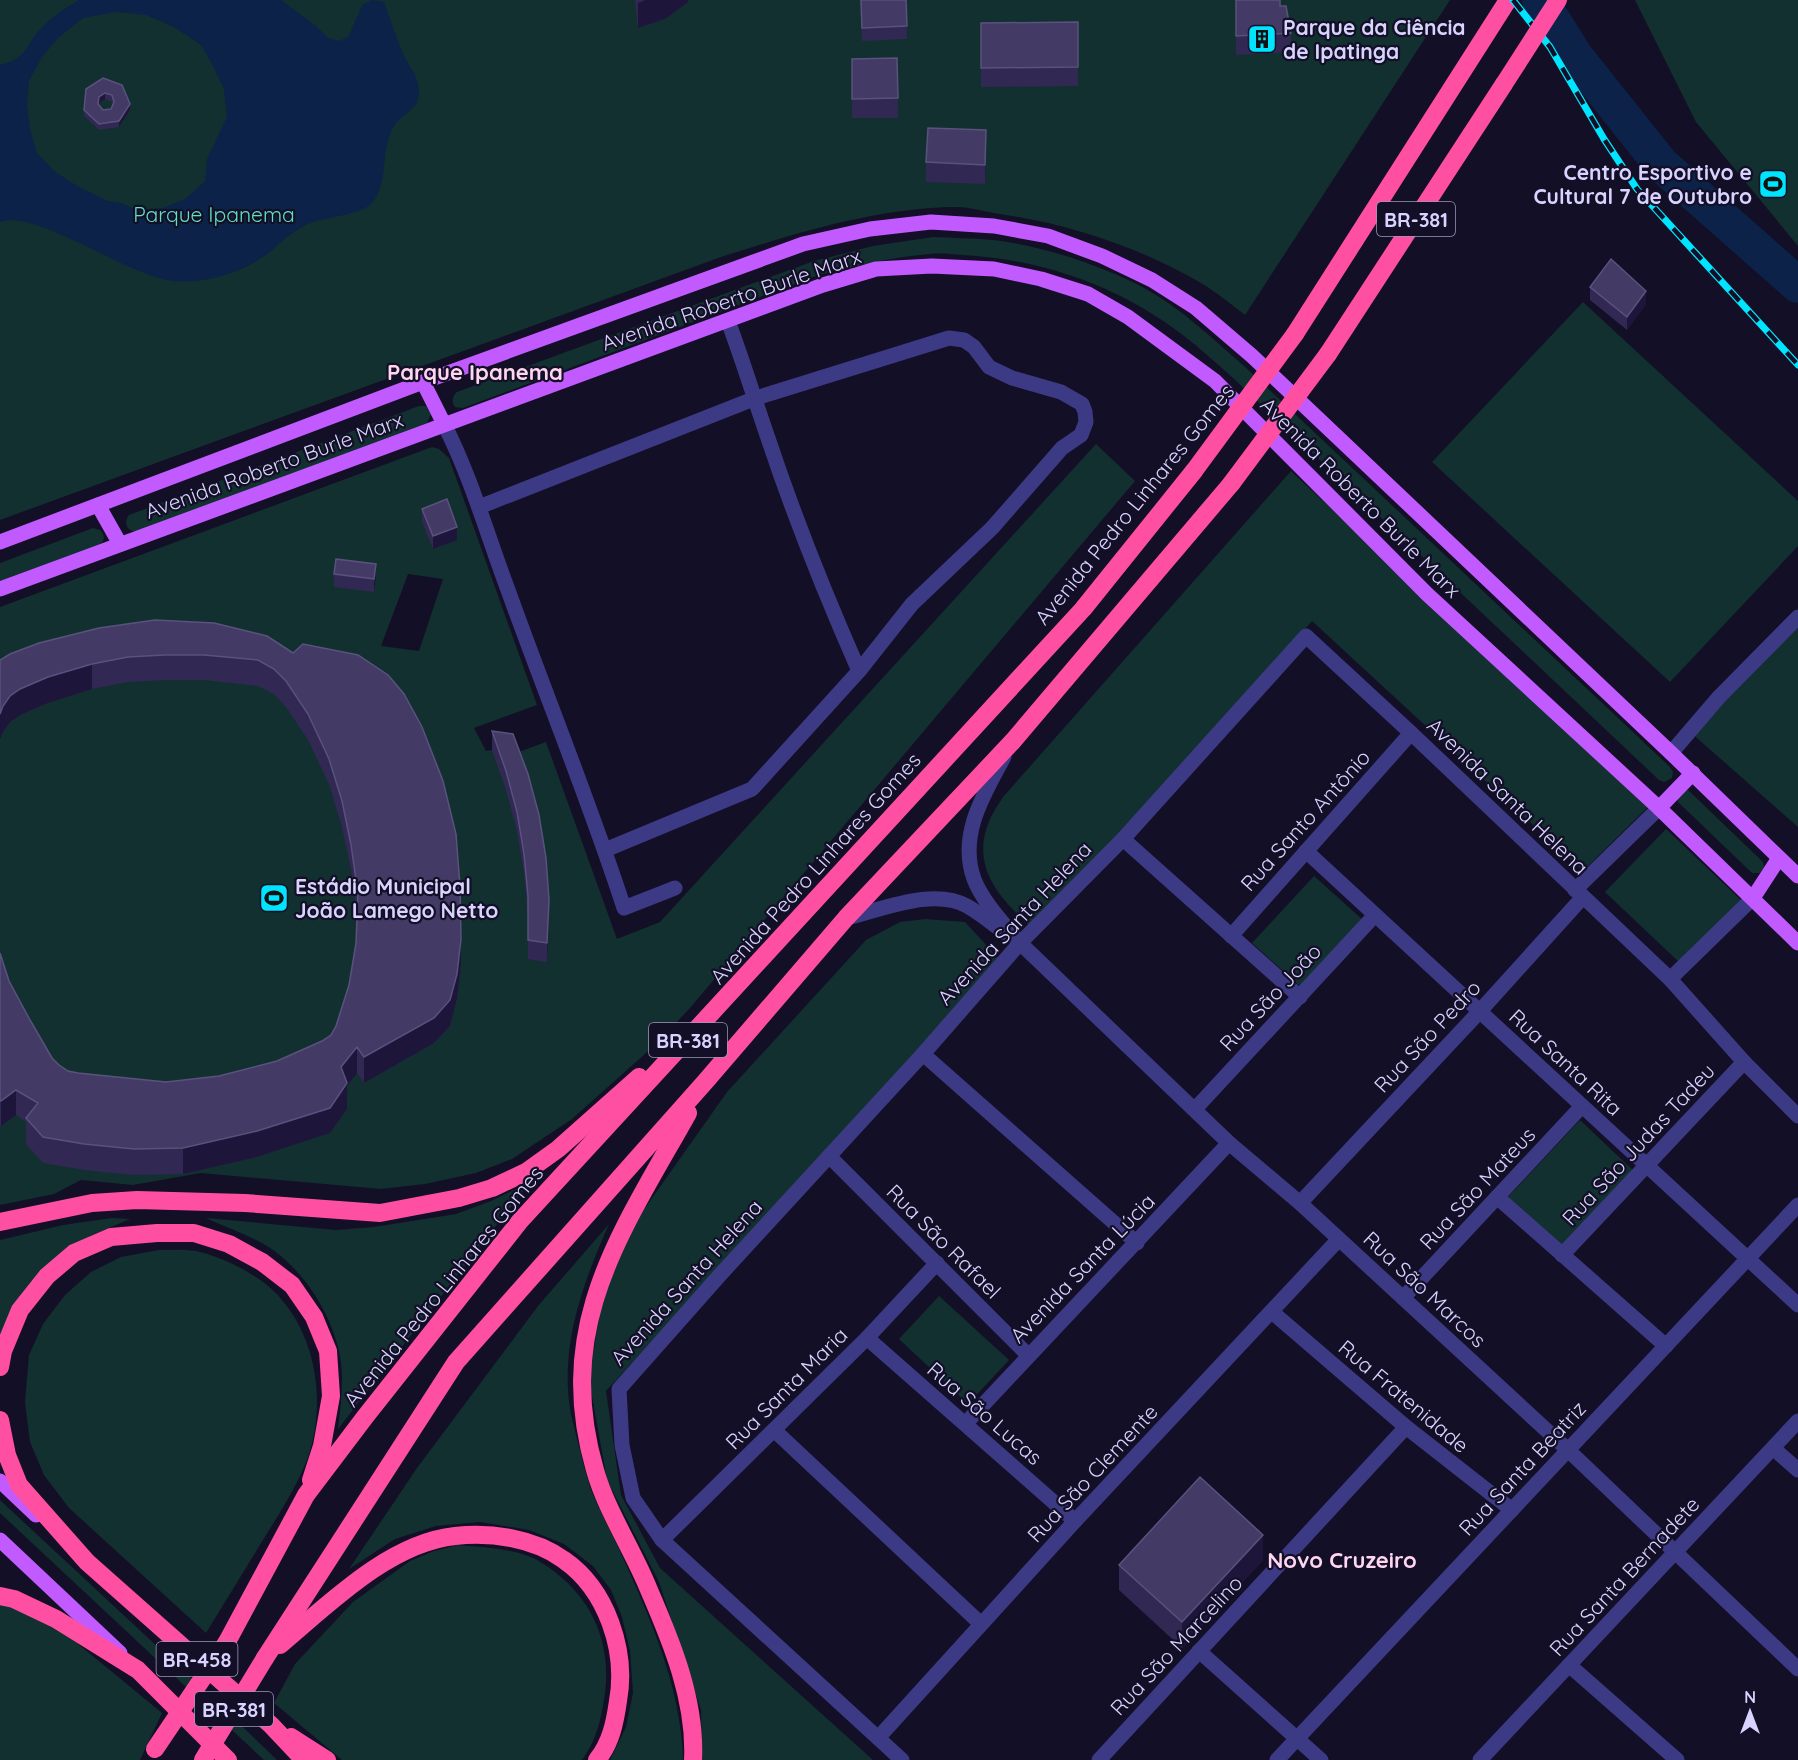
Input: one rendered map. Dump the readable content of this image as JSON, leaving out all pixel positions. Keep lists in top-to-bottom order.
{
  "streets": {
    "highway": ["BR-381", "Avenida Pedro Linhares Gomes", "BR-458"],
    "main road": ["Avenida Roberto Burle Marx"],
    "street": [
      "Avenida Santa Helena",
      "Rua Santo Antônio",
      "Rua São João",
      "Rua São Pedro",
      "Rua Santa Rita",
      "Rua São Judas Tadeu",
      "Rua São Mateus",
      "Rua São Rafael",
      "Avenida Santa Lúcia",
      "Rua São Marcos",
      "Rua Santa Maria",
      "Rua Fratenidade",
      "Rua São Lucas",
      "Rua Santa Beatriz",
      "Rua São Clemente",
      "Rua Santa Bernadete",
      "Rua São Marcelino"
    ]
  },
  "crossings": [
    ["Avenida Roberto Burle Marx", "Rua São Pedro"],
    ["Avenida Santa Helena", "Rua Santo Antônio"],
    ["Avenida Santa Helena", "Rua São Pedro"],
    ["Avenida Santa Helena", "Rua São Judas Tadeu"],
    ["Avenida Santa Helena", "Rua São Rafael"],
    ["Avenida Santa Helena", "Rua São Marcos"],
    ["Avenida Santa Helena", "Rua Santa Maria"],
    ["Avenida Santa Helena", "Rua São Clemente"],
    ["Rua Santo Antônio", "Rua Santa Rita"],
    ["Rua São João", "Rua Santa Rita"],
    ["Rua São João", "Rua São Marcos"],
    ["Rua São Pedro", "Rua Santa Rita"],
    ["Rua São Pedro", "Rua São Marcos"],
    ["Rua Santa Rita", "Rua São Judas Tadeu"],
    ["Rua Santa Rita", "Rua São Mateus"],
    ["Rua Santa Rita", "Rua Santa Beatriz"],
    ["Rua São Mateus", "Rua São Marcos"],
    ["Rua São Rafael", "Avenida Santa Lúcia"],
    ["Rua São Rafael", "Rua Santa Maria"],
    ["Avenida Santa Lúcia", "Rua São Marcos"],
    ["Avenida Santa Lúcia", "Rua São Lucas"],
    ["Rua São Marcos", "Rua Santa Beatriz"],
    ["Rua São Marcos", "Rua São Clemente"],
    ["Rua São Marcos", "Rua Santa Bernadete"],
    ["Rua Santa Maria", "Rua São Lucas"],
    ["Rua Fratenidade", "Rua Santa Beatriz"],
    ["Rua Fratenidade", "Rua São Clemente"],
    ["Rua Fratenidade", "Rua São Marcelino"],
    ["Rua São Lucas", "Rua São Clemente"]
  ],
  "districts": ["Parque Ipanema", "Novo Cruzeiro"],
  "parks": ["Parque Ipanema"],
  "places": {
    "building": ["Parque da Ciência de Ipatinga"],
    "sports": ["Centro Esportivo e Cultural 7 de Outubro", "Estádio Municipal João Lamego Netto"]
  },
  "north": "top"
}
